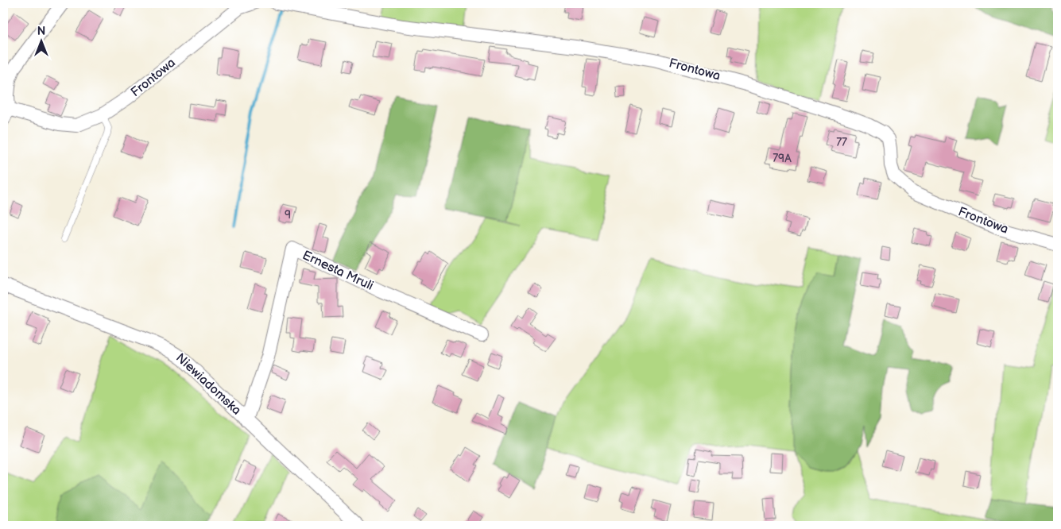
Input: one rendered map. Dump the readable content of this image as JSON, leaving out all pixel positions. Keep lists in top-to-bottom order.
{
  "streets": {
    "street": ["Frontowa", "Ernesta Mruli", "Niewiadomska"]
  },
  "crossings": [
    ["Ernesta Mruli", "Niewiadomska"]
  ],
  "house_numbers": ["77", "79A", "9"],
  "north": "top"
}
